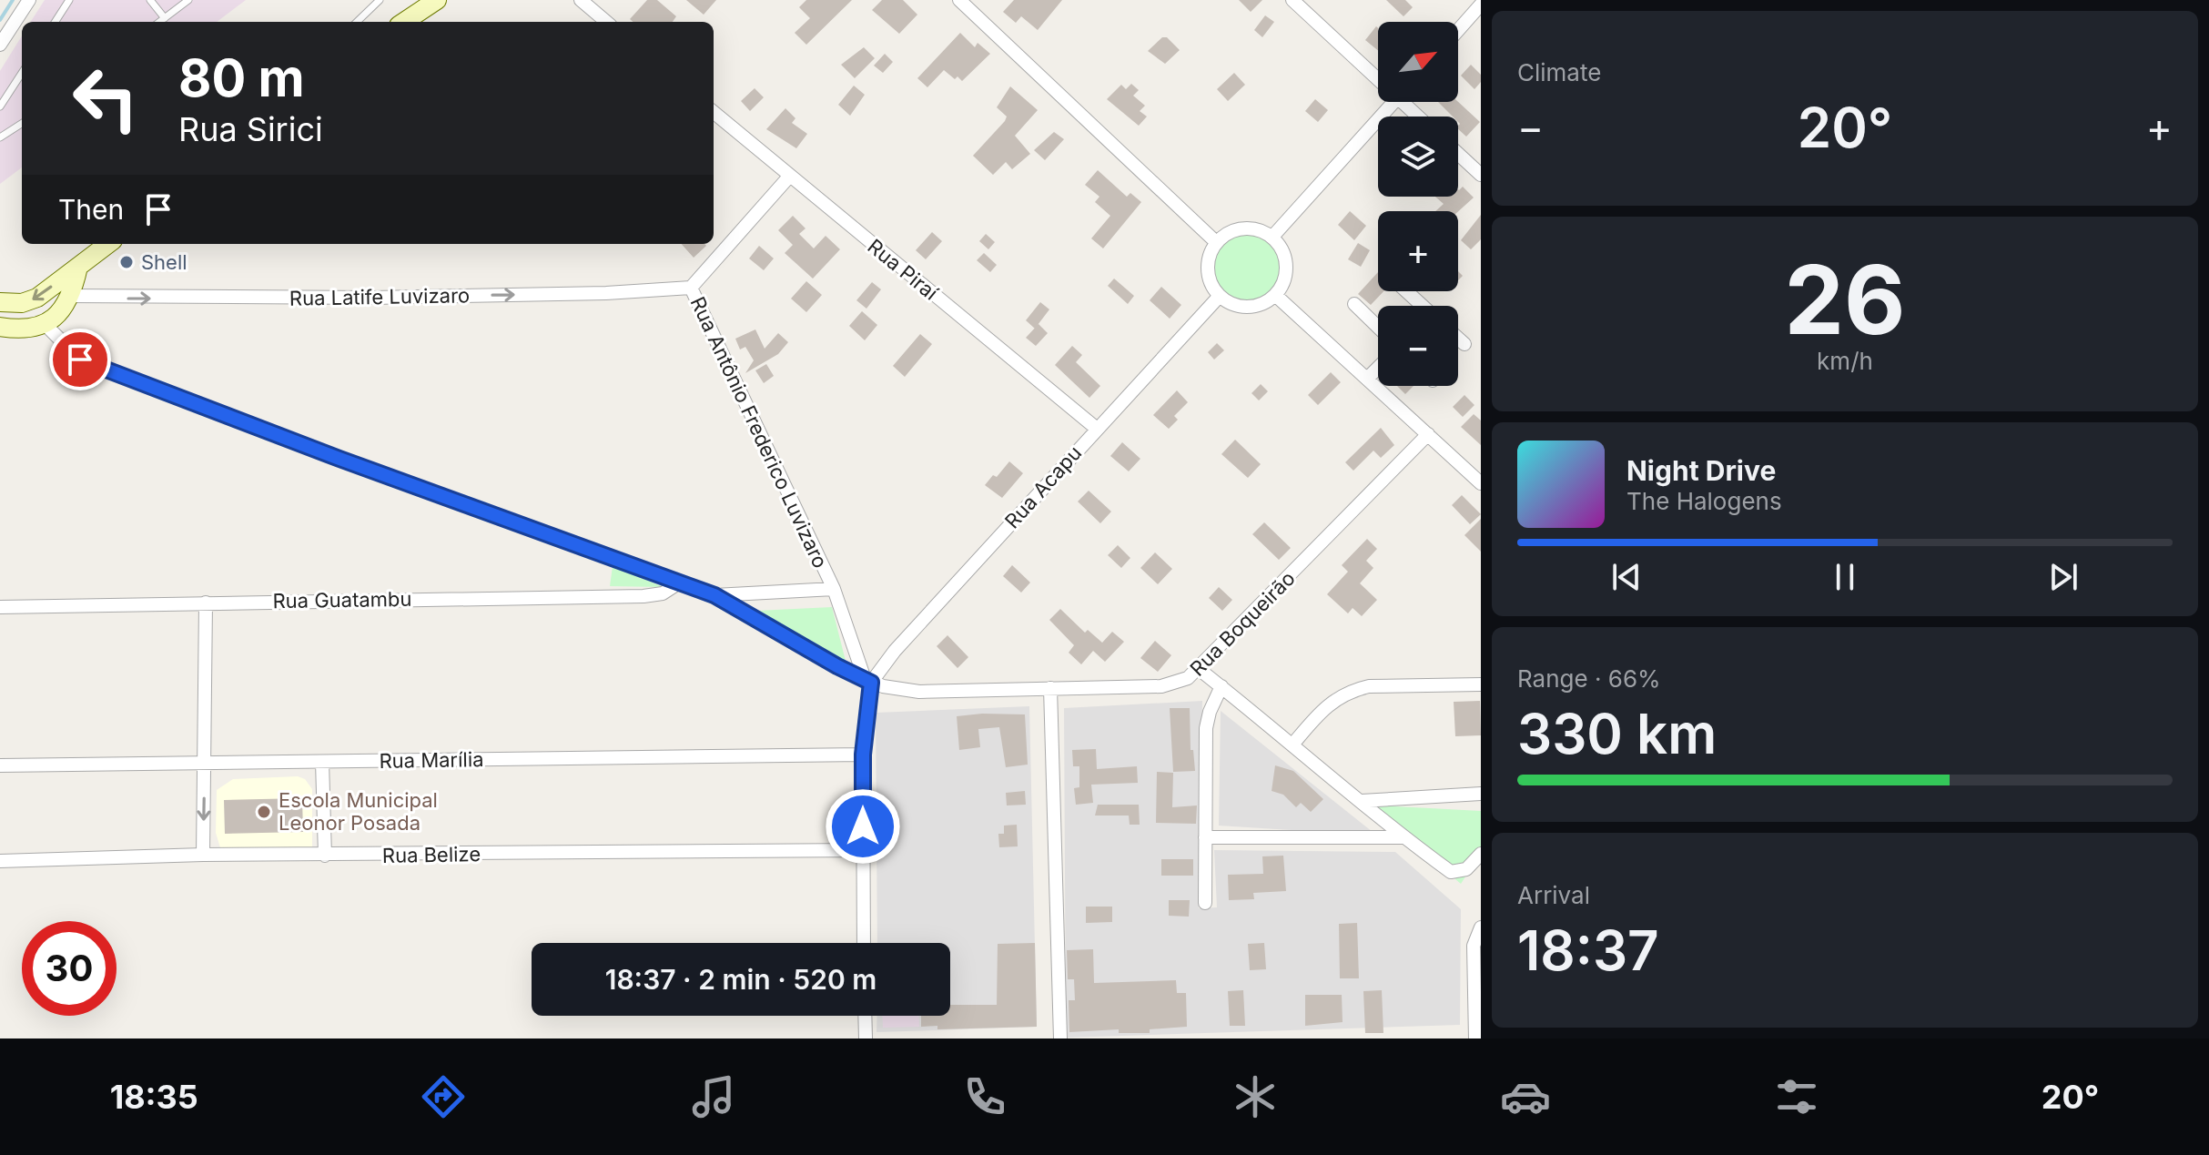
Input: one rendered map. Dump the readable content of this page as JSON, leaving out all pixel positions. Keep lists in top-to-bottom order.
{
  "streets": {
    "street": [
      "Rua Piraí",
      "Rua Latife Luvizaro",
      "Rua Antônio Frederico Luvizaro",
      "Rua Acapu",
      "Rua Guatambu",
      "Rua Boqueirão",
      "Rua Marília",
      "Rua Belize"
    ]
  },
  "crossings": [
    ["Rua Piraí", "Rua Antônio Frederico Luvizaro"],
    ["Rua Piraí", "Rua Acapu"],
    ["Rua Latife Luvizaro", "Rua Antônio Frederico Luvizaro"],
    ["Rua Antônio Frederico Luvizaro", "Rua Acapu"],
    ["Rua Antônio Frederico Luvizaro", "Rua Boqueirão"],
    ["Rua Acapu", "Rua Boqueirão"],
    ["Rua Guatambu", "Rua Boqueirão"]
  ],
  "one_way": ["Rua Latife Luvizaro"],
  "places": ["Shell", "Escola Municipal Leonor Posada"],
  "north": "top right",
  "page": {
    "tile": [
      "Climate",
      ["26", "km/h"],
      ["Range · 66%", "330 km"],
      ["Arrival", "18:37"]
    ],
    "map_buttons": ["+", "−"],
    "turn": ["80 m", "Rua Sirici"],
    "heat": ["−", "20°", "+"],
    "then": "Then",
    "song": ["Night Drive", "The Halogens"],
    "limit": "30",
    "trip": "18:37 · 2 min · 520 m",
    "tabs": ["18:35", "20°"]
  }
}
